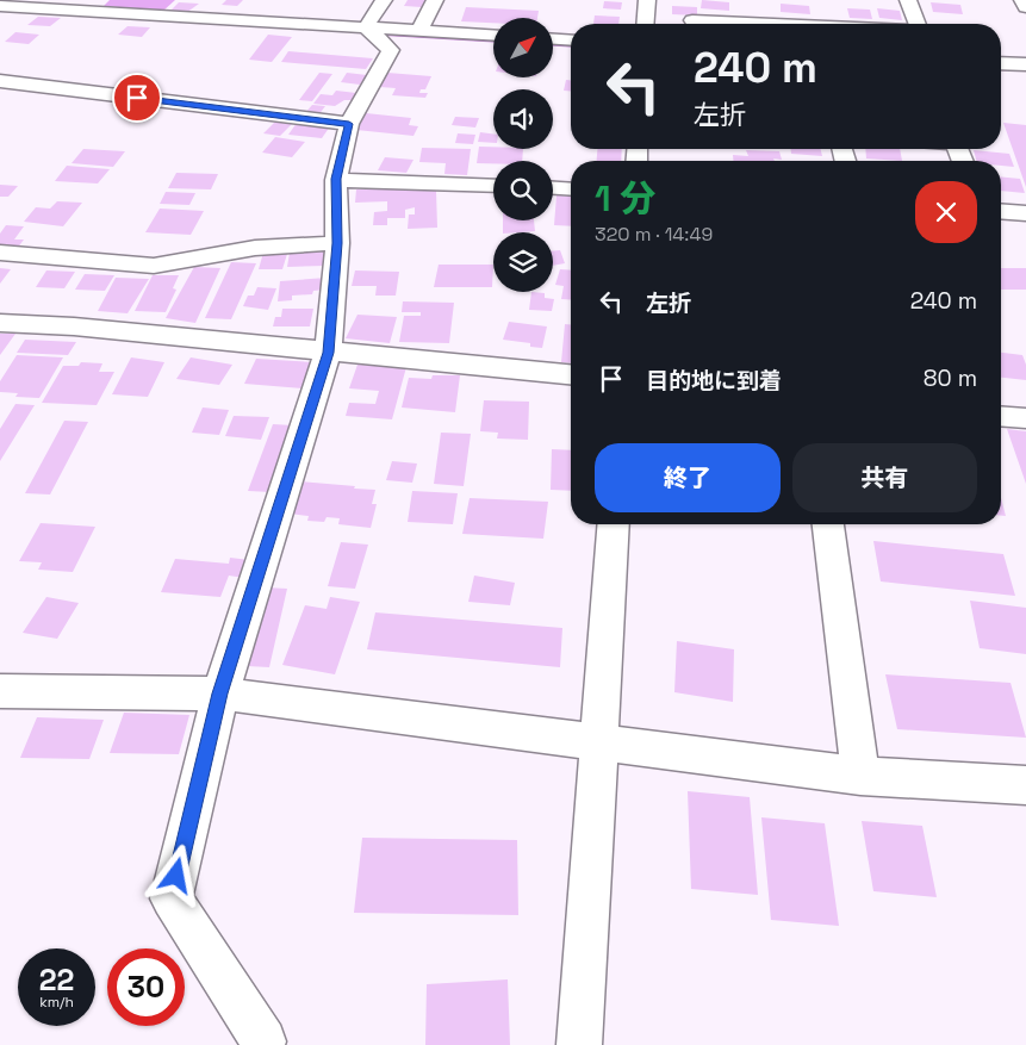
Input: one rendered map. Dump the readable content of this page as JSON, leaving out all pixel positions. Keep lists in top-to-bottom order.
{
  "north": "top right",
  "page": {
    "turn": ["240 m", "左折"],
    "heading": ["1 分", "320 m · 14:49"],
    "list": [
      {
        "name": "左折",
        "value": "240 m"
      },
      {
        "name": "目的地に到着",
        "value": "80 m"
      }
    ],
    "buttons": ["終了", "共有"],
    "speed": "22 km/h",
    "limit": "30"
  }
}
